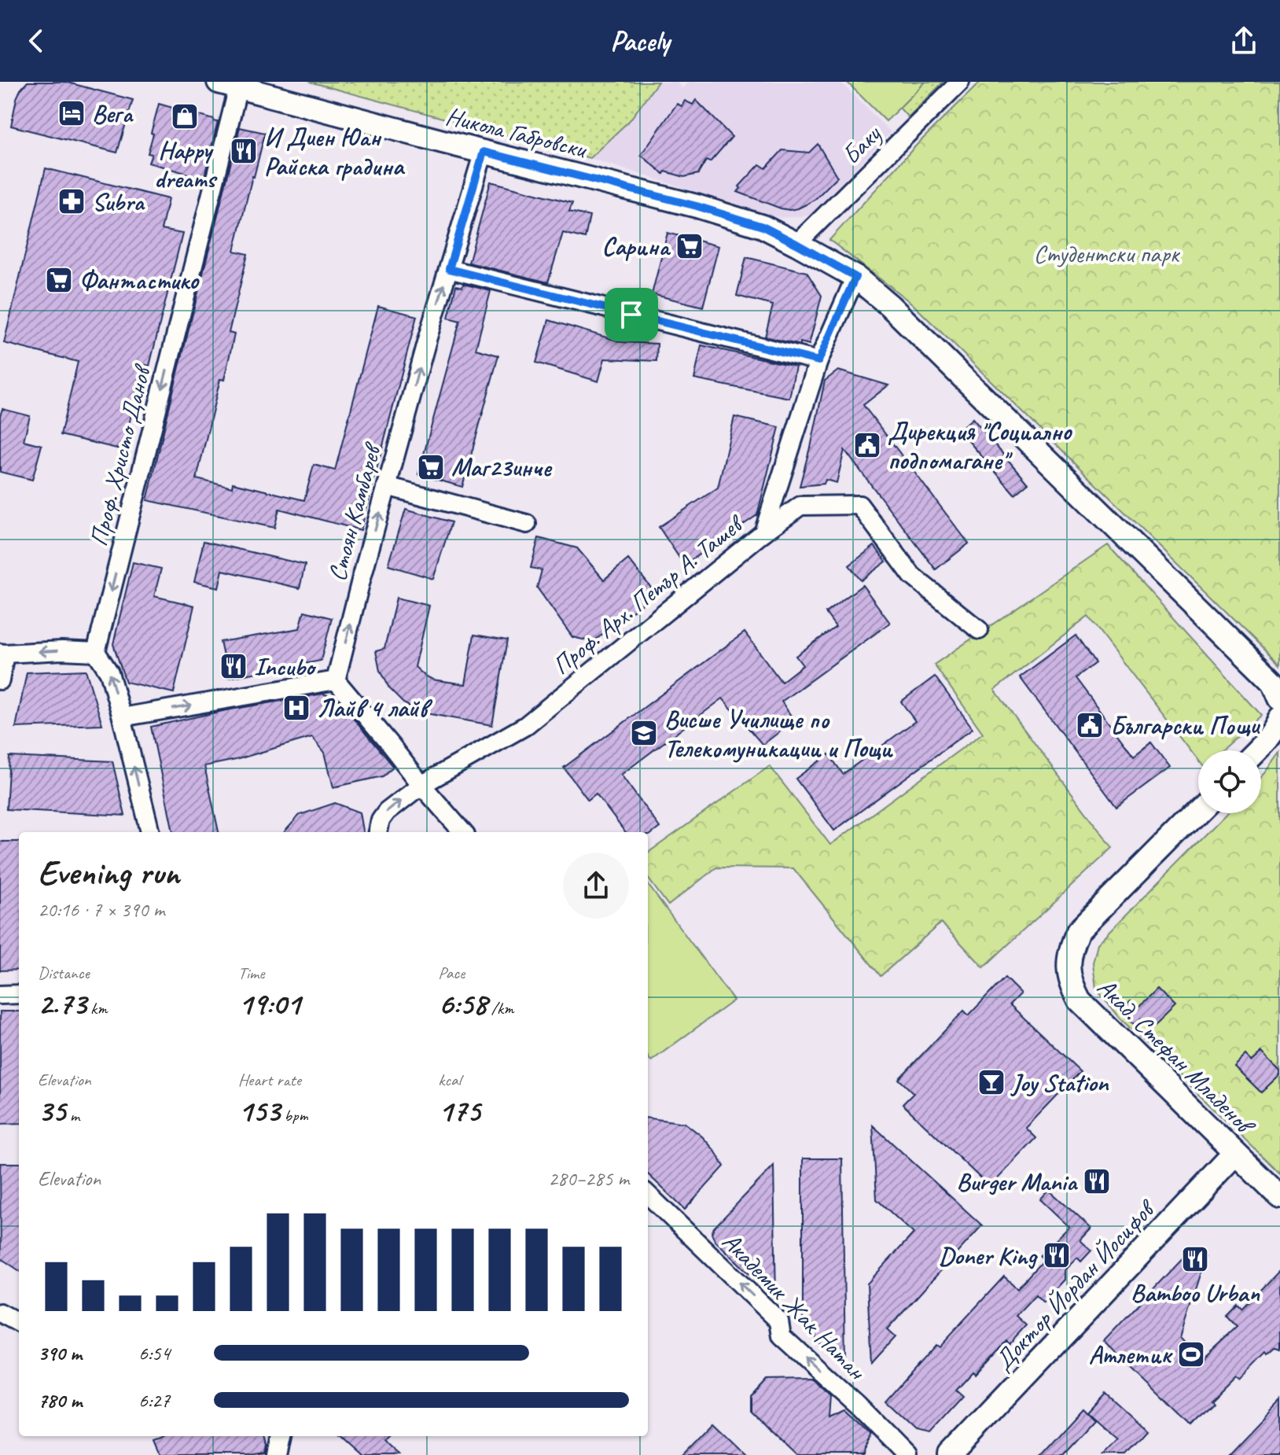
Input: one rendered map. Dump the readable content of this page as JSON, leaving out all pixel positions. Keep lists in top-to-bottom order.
{
  "streets": {
    "street": [
      "Никола Габровски",
      "Баку",
      "Проф. Христо Данов",
      "Стоян Камбарев",
      "Проф. Арх. Петър А. Ташев",
      "Акад. Стефан Младенов",
      "Доктор Йордан Йосифов",
      "Академик Жак Натан"
    ]
  },
  "crossings": [
    ["Никола Габровски", "Баку"],
    ["Никола Габровски", "Проф. Христо Данов"],
    ["Никола Габровски", "Стоян Камбарев"],
    ["Акад. Стефан Младенов", "Доктор Йордан Йосифов"]
  ],
  "one_way": ["Проф. Христо Данов", "Стоян Камбарев", "Академик Жак Натан"],
  "parks": ["Студентски парк"],
  "places": {
    "hotel": ["Вега"],
    "shop": ["Happy dreams"],
    "restaurant": [
      "И Диен Юан Райска градина",
      "Incubo",
      "Burger Mania",
      "Doner King",
      "Bamboo Urban"
    ],
    "pharmacy": ["Subra"],
    "supermarket": ["Сарина", "Фантастико", "Маг23инче"],
    "public building": ["Дирекция \"Социално подпомагане\"", "Български Пощи"],
    "hospital": ["Лайв 4 лайв"],
    "school or university": ["Висше Училище по Телекомуникации и Пощи"],
    "bar": ["Joy Station"],
    "sports": ["Атлетик"]
  },
  "page": {
    "header": "Pacely",
    "heading": ["Evening run", "20:16 · 7 × 390 m"],
    "stats": [
      ["Distance", "2.73 km"],
      ["Time", "19:01"],
      ["Pace", "6:58 /km"],
      ["Elevation", "35 m"],
      ["Heart rate", "153 bpm"],
      ["kcal", "175"]
    ],
    "chart": ["Elevation", "280–285 m"],
    "list": [
      {
        "name": "390 m",
        "note": "6:54"
      },
      {
        "name": "780 m",
        "note": "6:27"
      }
    ]
  }
}
